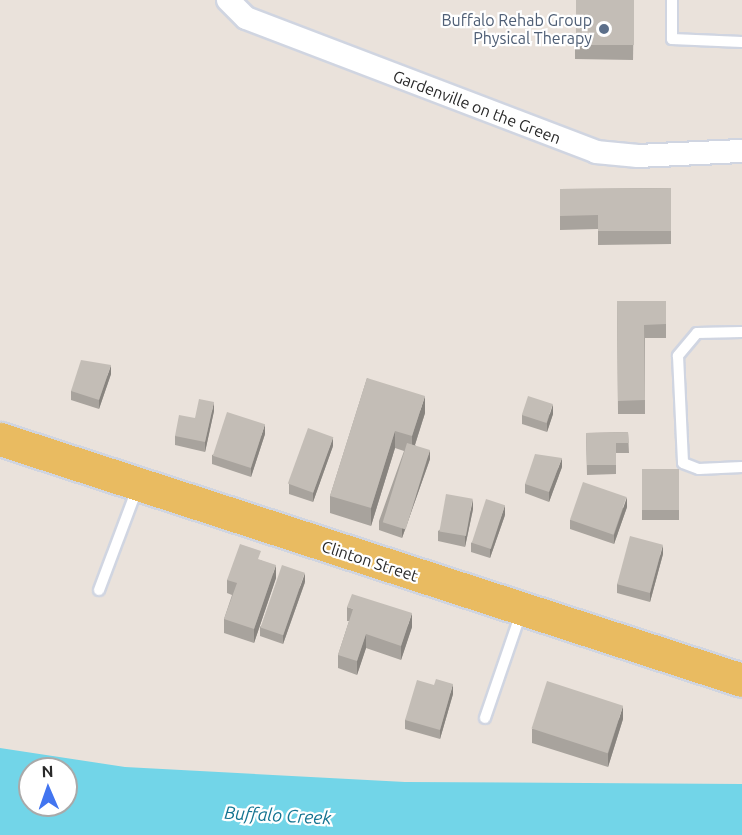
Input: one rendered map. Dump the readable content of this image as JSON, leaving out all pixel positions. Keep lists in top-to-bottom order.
{
  "streets": {
    "main road": ["Clinton Street"],
    "street": ["Gardenville on the Green"]
  },
  "water": ["Buffalo Creek"],
  "places": ["Buffalo Rehab Group Physical Therapy"],
  "north": "top"
}
